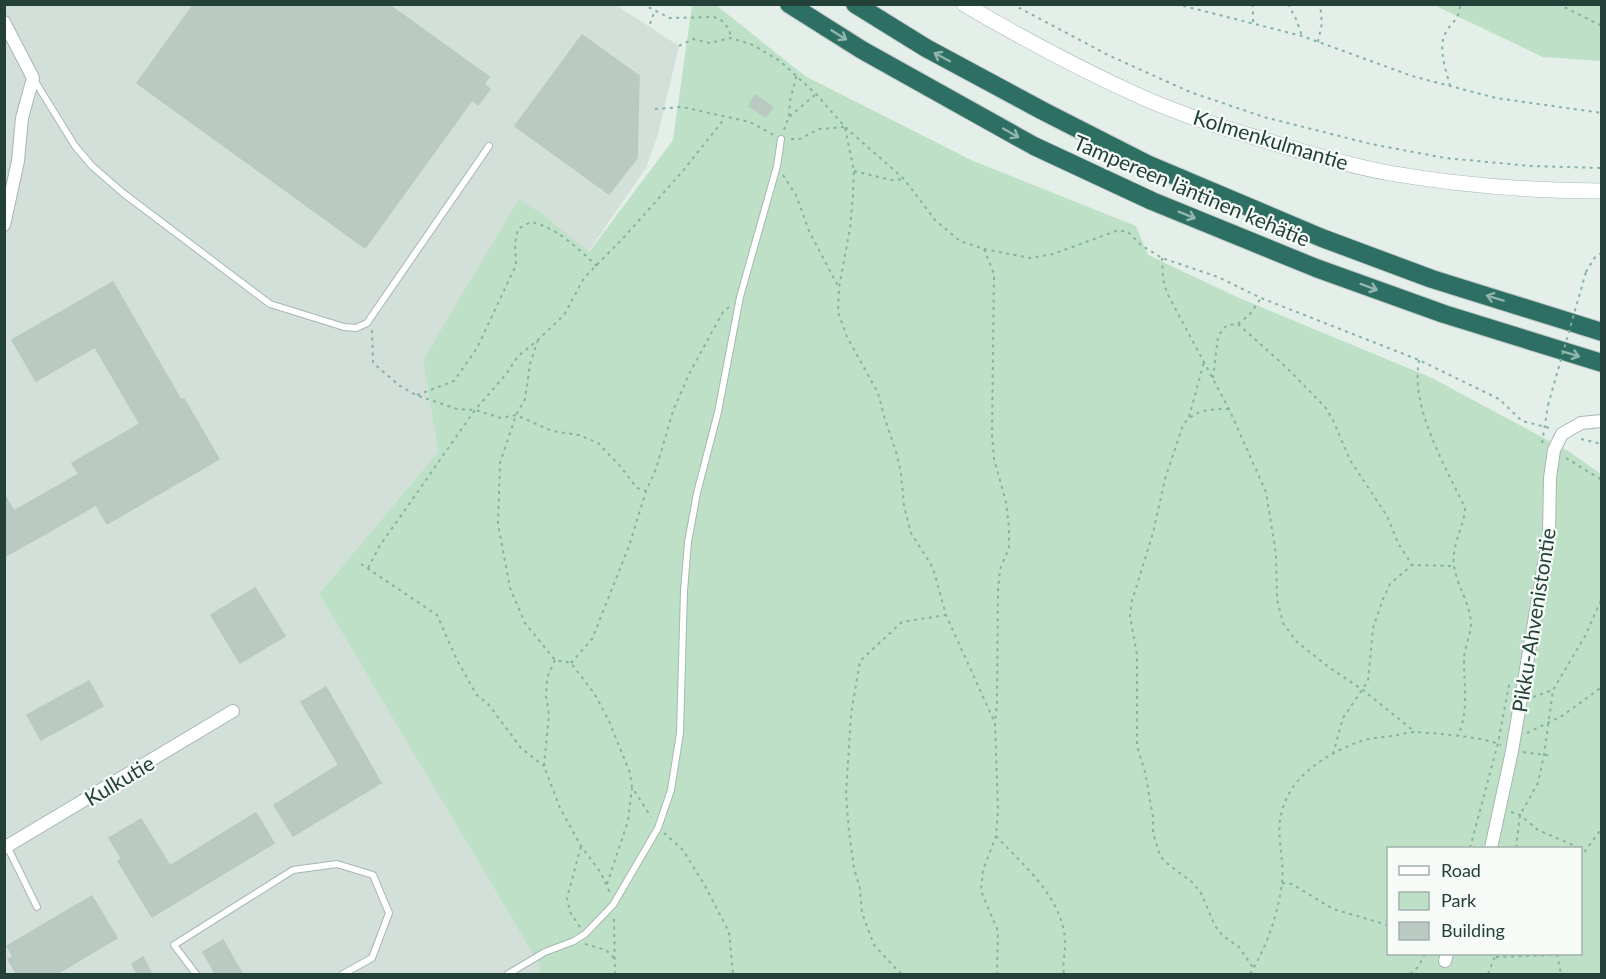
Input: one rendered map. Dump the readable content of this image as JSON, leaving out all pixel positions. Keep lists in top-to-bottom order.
{
  "streets": {
    "highway": ["Tampereen läntinen kehätie"],
    "street": ["Kolmenkulmantie", "Pikku-Ahvenistontie", "Kulkutie"]
  },
  "legend": ["Road", "Park", "Building"]
}
